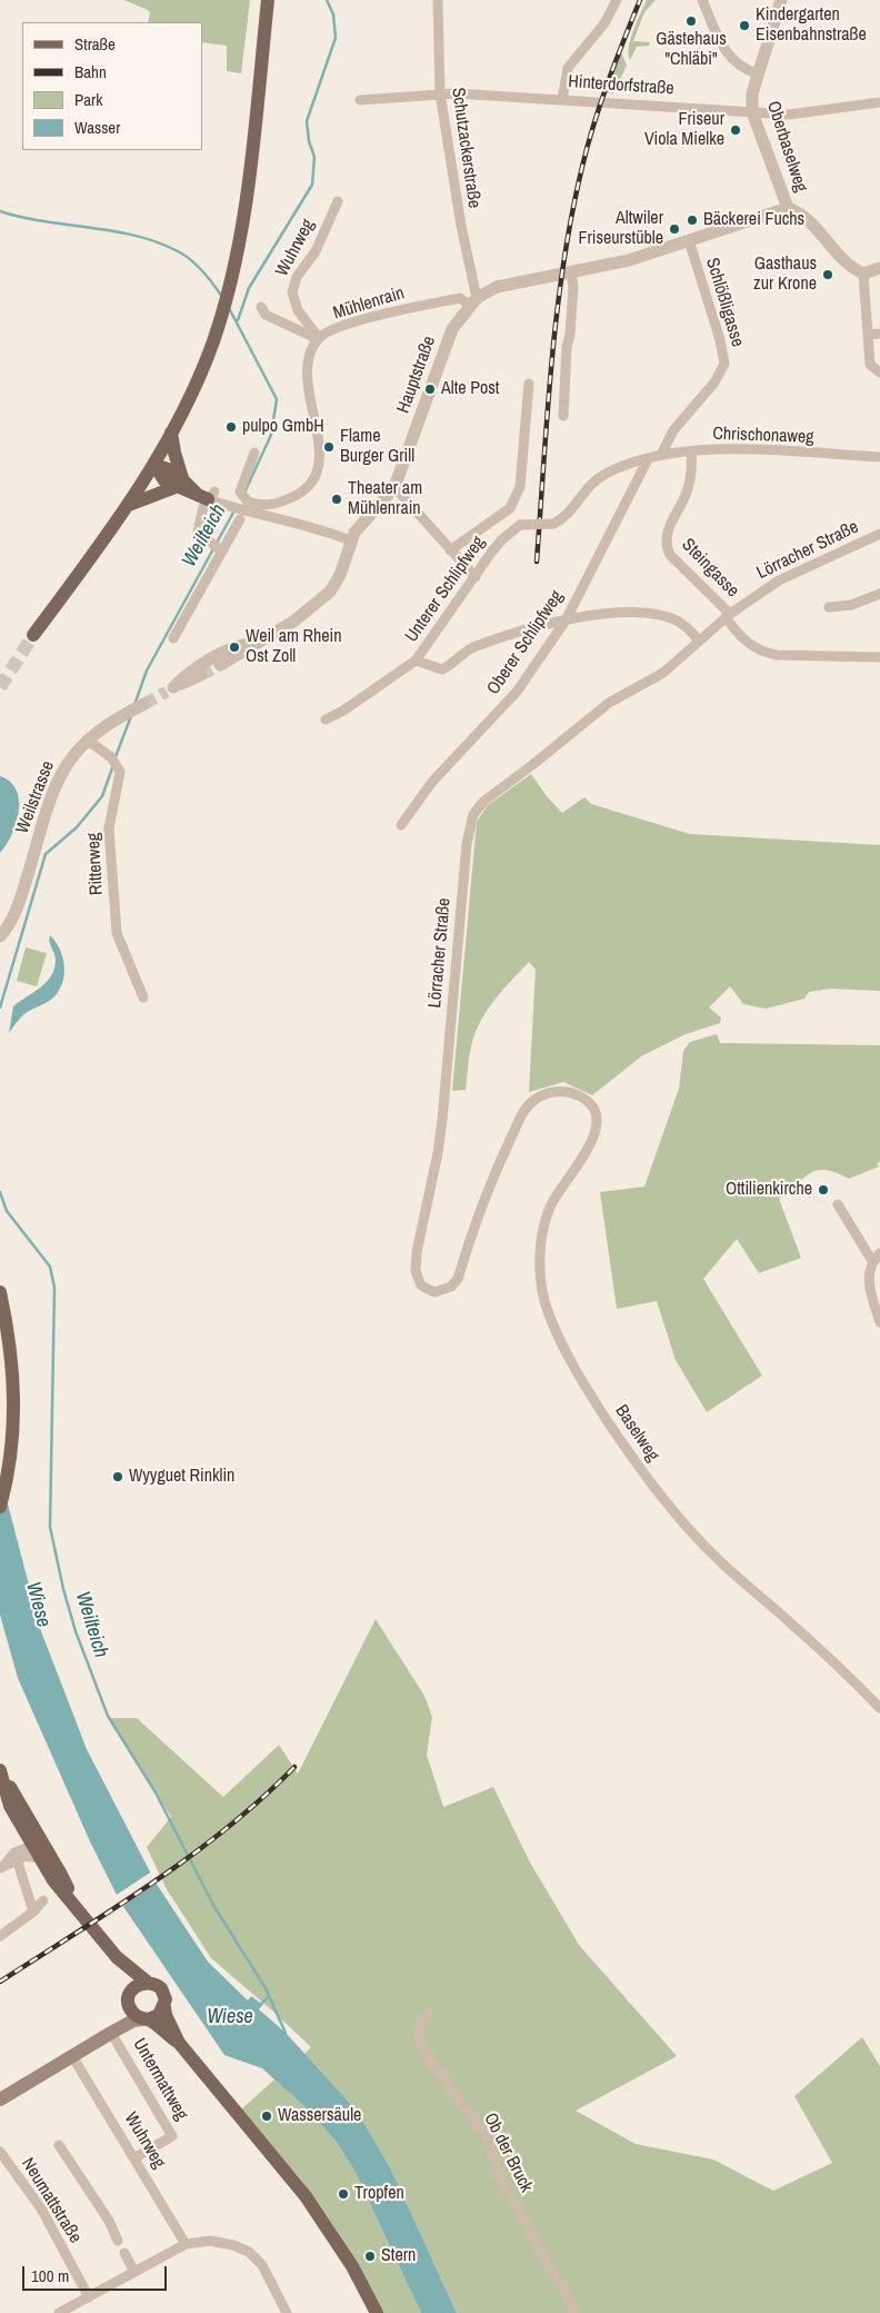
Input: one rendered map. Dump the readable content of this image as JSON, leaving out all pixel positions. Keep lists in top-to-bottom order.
{
  "streets": {
    "street": [
      "Hinterdorfstraße",
      "Oberbaselweg",
      "Schutzackerstraße",
      "Wuhrweg",
      "Schlößligasse",
      "Mühlenrain",
      "Hauptstraße",
      "Chrischonaweg",
      "Lörracher Straße",
      "Steingasse",
      "Unterer Schlipfweg",
      "Oberer Schlipfweg",
      "Weilstrasse",
      "Ritterweg",
      "Baselweg",
      "Untermattweg",
      "Ob der Bruck",
      "Neumattstraße"
    ]
  },
  "crossings": [
    ["Hinterdorfstraße", "Oberbaselweg"],
    ["Hinterdorfstraße", "Schutzackerstraße"],
    ["Oberbaselweg", "Hauptstraße"],
    ["Schutzackerstraße", "Mühlenrain"],
    ["Schutzackerstraße", "Hauptstraße"],
    ["Wuhrweg", "Mühlenrain"],
    ["Wuhrweg", "Untermattweg"],
    ["Schlößligasse", "Hauptstraße"],
    ["Schlößligasse", "Chrischonaweg"],
    ["Mühlenrain", "Hauptstraße"],
    ["Chrischonaweg", "Steingasse"],
    ["Chrischonaweg", "Unterer Schlipfweg"],
    ["Chrischonaweg", "Oberer Schlipfweg"],
    ["Lörracher Straße", "Steingasse"],
    ["Lörracher Straße", "Baselweg"],
    ["Unterer Schlipfweg", "Oberer Schlipfweg"],
    ["Weilstrasse", "Ritterweg"]
  ],
  "water": ["Weilteich", "Wiese"],
  "places": [
    "Gästehaus \"Chläbi\"",
    "Kindergarten Eisenbahnstraße",
    "Friseur Viola Mielke",
    "Bäckerei Fuchs",
    "Altwiler Friseurstüble",
    "Gasthaus zur Krone",
    "Alte Post",
    "pulpo GmbH",
    "Flame Burger Grill",
    "Theater am Mühlenrain",
    "Weil am Rhein Ost Zoll",
    "Ottilienkirche",
    "Wyyguet Rinklin",
    "Wassersäule",
    "Tropfen",
    "Stern"
  ],
  "legend": [
    "Straße",
    "Bahn",
    "Park",
    "Wasser"
  ],
  "scale_bar": "100 m"
}
